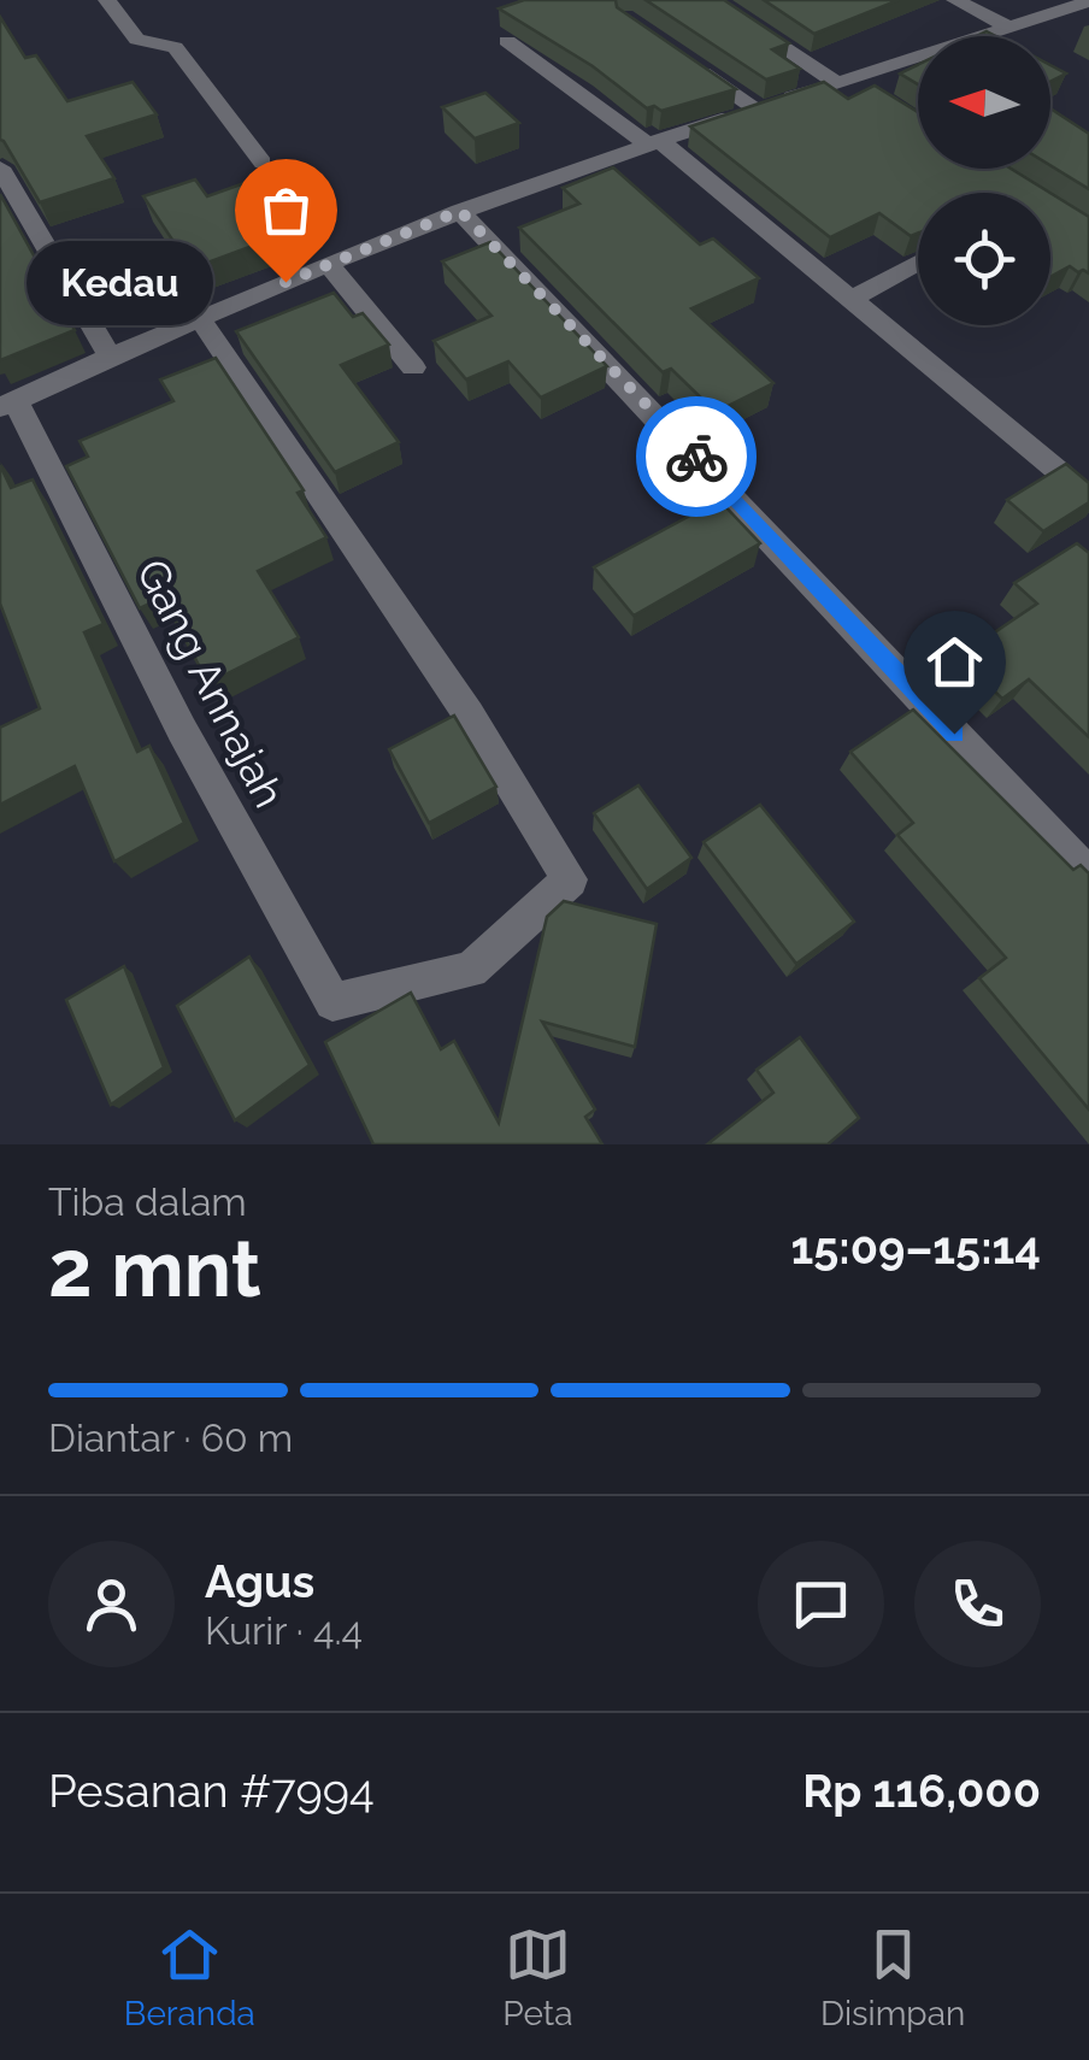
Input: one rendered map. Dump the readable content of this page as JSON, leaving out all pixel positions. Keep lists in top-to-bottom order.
{
  "streets": {
    "street": ["Gang Annajah"]
  },
  "places": ["Kedau"],
  "north": "left",
  "page": {
    "bubble": "Kedau",
    "heading": ["2 mnt", "Tiba dalam", "15:09–15:14"],
    "panel": [
      "Agus",
      "Kurir · 4.4",
      "Pesanan #7994",
      "Rp 116,000"
    ],
    "bar": "Diantar · 60 m",
    "tabs": ["Beranda", "Peta", "Disimpan"]
  }
}
